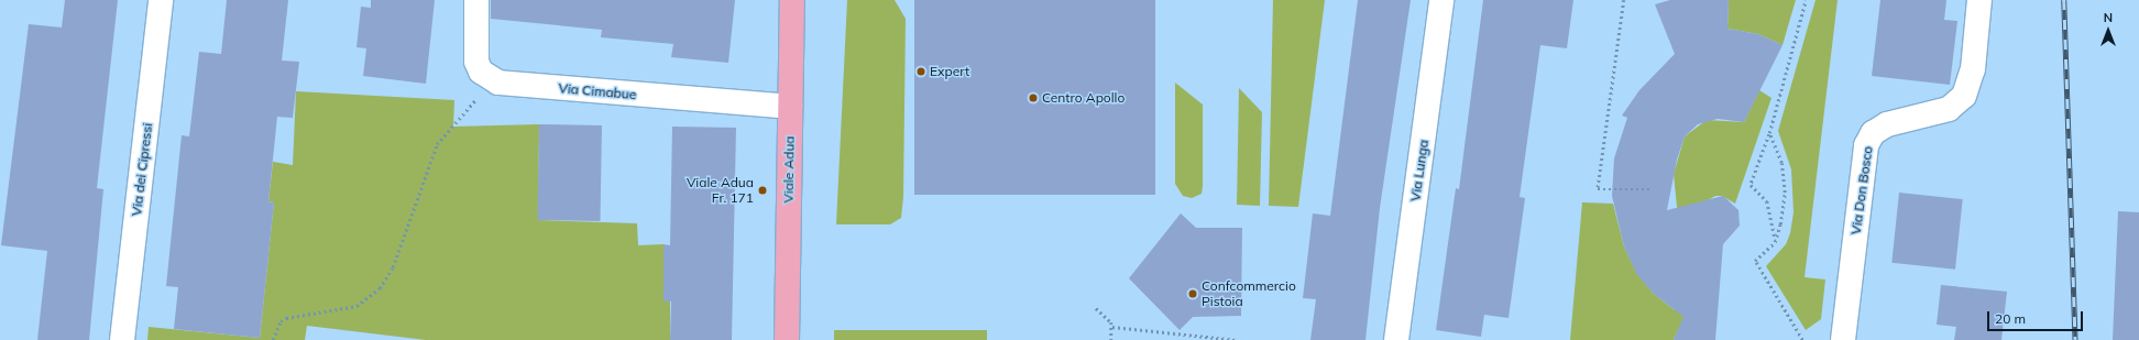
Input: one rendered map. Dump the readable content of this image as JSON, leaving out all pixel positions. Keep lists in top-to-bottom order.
{
  "streets": {
    "main road": ["Viale Adua"],
    "street": [
      "Via Cimabue",
      "Via dei Cipressi",
      "Via Lunga",
      "Via Don Bosco"
    ]
  },
  "crossings": [
    ["Via Cimabue", "Viale Adua"]
  ],
  "places": [
    "Expert",
    "Centro Apollo",
    "Viale Adua Fr. 171",
    "Confcommercio Pistoia"
  ],
  "scale_bar": "20 m",
  "north": "top"
}
